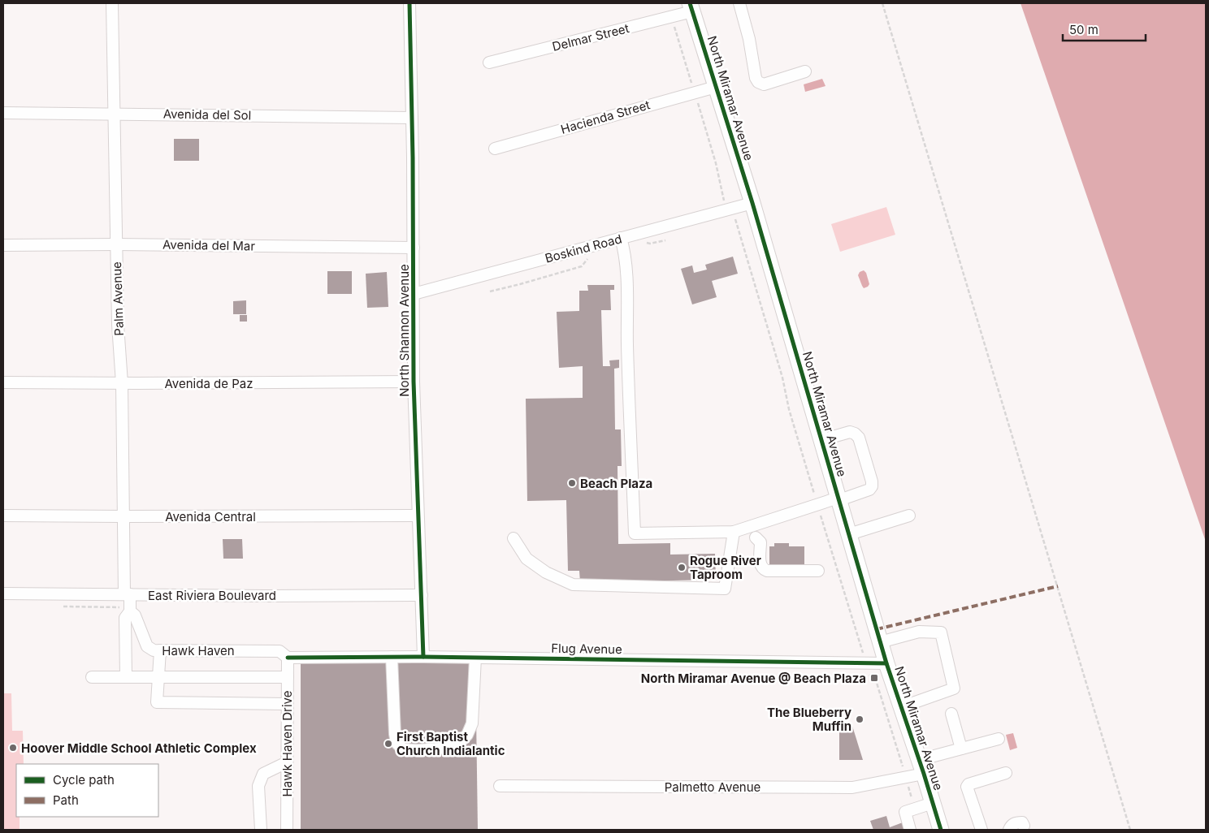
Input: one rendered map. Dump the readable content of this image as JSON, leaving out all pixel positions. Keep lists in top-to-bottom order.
{
  "streets": {
    "main road": ["North Miramar Avenue"],
    "street": [
      "Delmar Street",
      "Avenida del Sol",
      "Hacienda Street",
      "Avenida del Mar",
      "Boskind Road",
      "Palm Avenue",
      "North Shannon Avenue",
      "Avenida de Paz",
      "Avenida Central",
      "East Riviera Boulevard",
      "Flug Avenue",
      "Hawk Haven",
      "Hawk Haven Drive",
      "Palmetto Avenue"
    ]
  },
  "crossings": [
    ["Delmar Street", "North Miramar Avenue"],
    ["North Miramar Avenue", "Hacienda Street"],
    ["North Miramar Avenue", "Boskind Road"],
    ["North Miramar Avenue", "Flug Avenue"],
    ["North Miramar Avenue", "Palmetto Avenue"],
    ["Avenida del Sol", "Palm Avenue"],
    ["Avenida del Sol", "North Shannon Avenue"],
    ["Avenida del Mar", "Palm Avenue"],
    ["Avenida del Mar", "North Shannon Avenue"],
    ["Boskind Road", "North Shannon Avenue"],
    ["Palm Avenue", "Avenida de Paz"],
    ["Palm Avenue", "Avenida Central"],
    ["Palm Avenue", "East Riviera Boulevard"],
    ["North Shannon Avenue", "Avenida de Paz"],
    ["North Shannon Avenue", "Avenida Central"],
    ["North Shannon Avenue", "East Riviera Boulevard"],
    ["North Shannon Avenue", "Flug Avenue"],
    ["Flug Avenue", "Hawk Haven"],
    ["Flug Avenue", "Hawk Haven Drive"],
    ["Hawk Haven", "Hawk Haven Drive"]
  ],
  "places": {
    "other": [
      "Beach Plaza",
      "Rogue River Taproom",
      "The Blueberry Muffin",
      "First Baptist Church Indialantic",
      "Hoover Middle School Athletic Complex"
    ],
    "transit": ["North Miramar Avenue @ Beach Plaza"]
  },
  "legend": ["Cycle path", "Path"],
  "scale_bar": "50 m"
}
